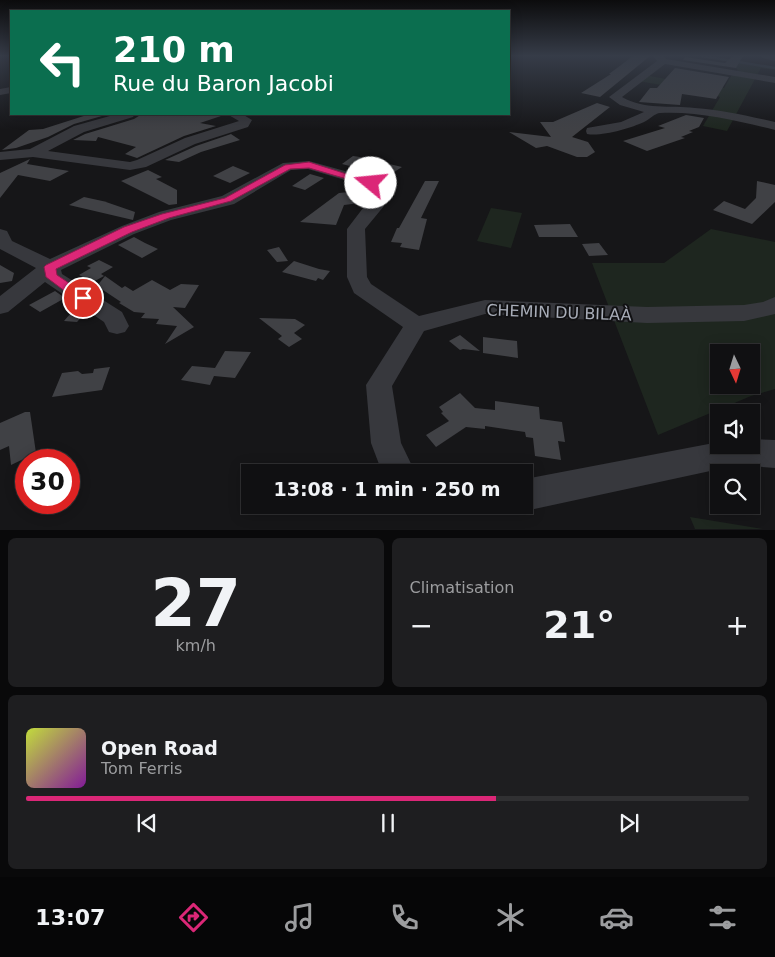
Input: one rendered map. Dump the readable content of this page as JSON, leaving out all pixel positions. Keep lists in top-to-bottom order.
{
  "streets": {
    "street": ["CHEMIN DU BILAÀ"]
  },
  "north": "bottom",
  "page": {
    "turn": ["210 m", "Rue du Baron Jacobi"],
    "limit": "30",
    "trip": "13:08 · 1 min · 250 m",
    "tile": [
      ["27", "km/h"],
      "Climatisation"
    ],
    "heat": ["−", "21°", "+"],
    "song": ["Open Road", "Tom Ferris"],
    "tabs": "13:07"
  }
}
